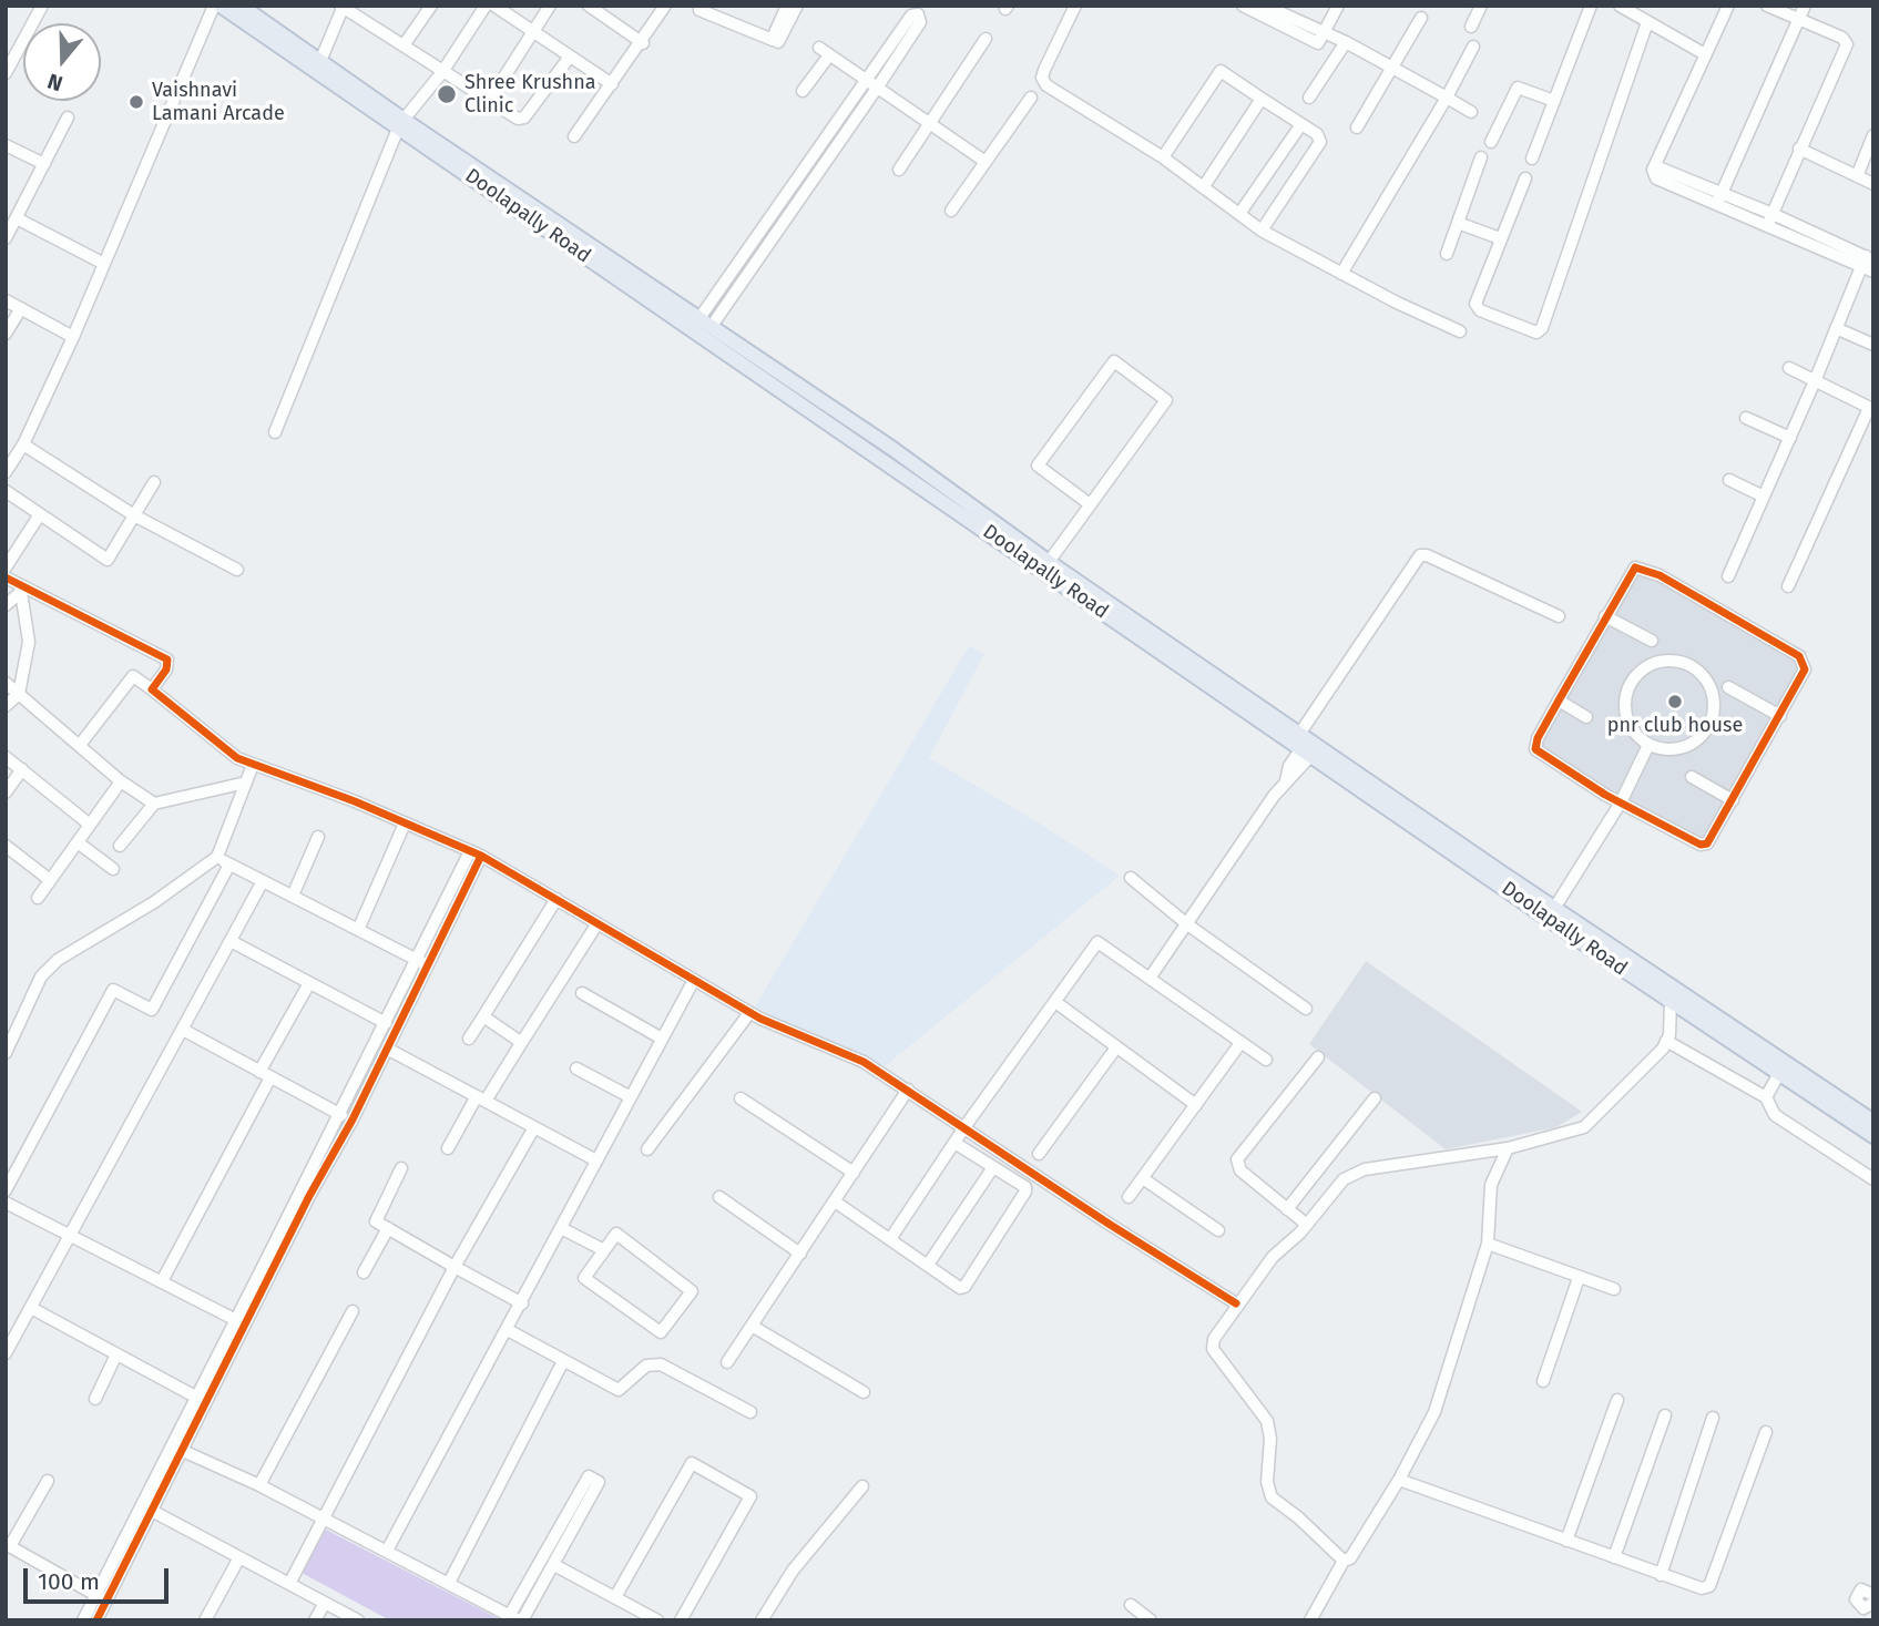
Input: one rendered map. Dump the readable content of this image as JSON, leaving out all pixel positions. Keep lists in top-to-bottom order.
{
  "streets": {
    "main road": ["Doolapally Road"]
  },
  "places": ["Shree Krushna Clinic", "Vaishnavi Lamani Arcade", "pnr club house"],
  "scale_bar": "100 m",
  "north": "bottom"
}
